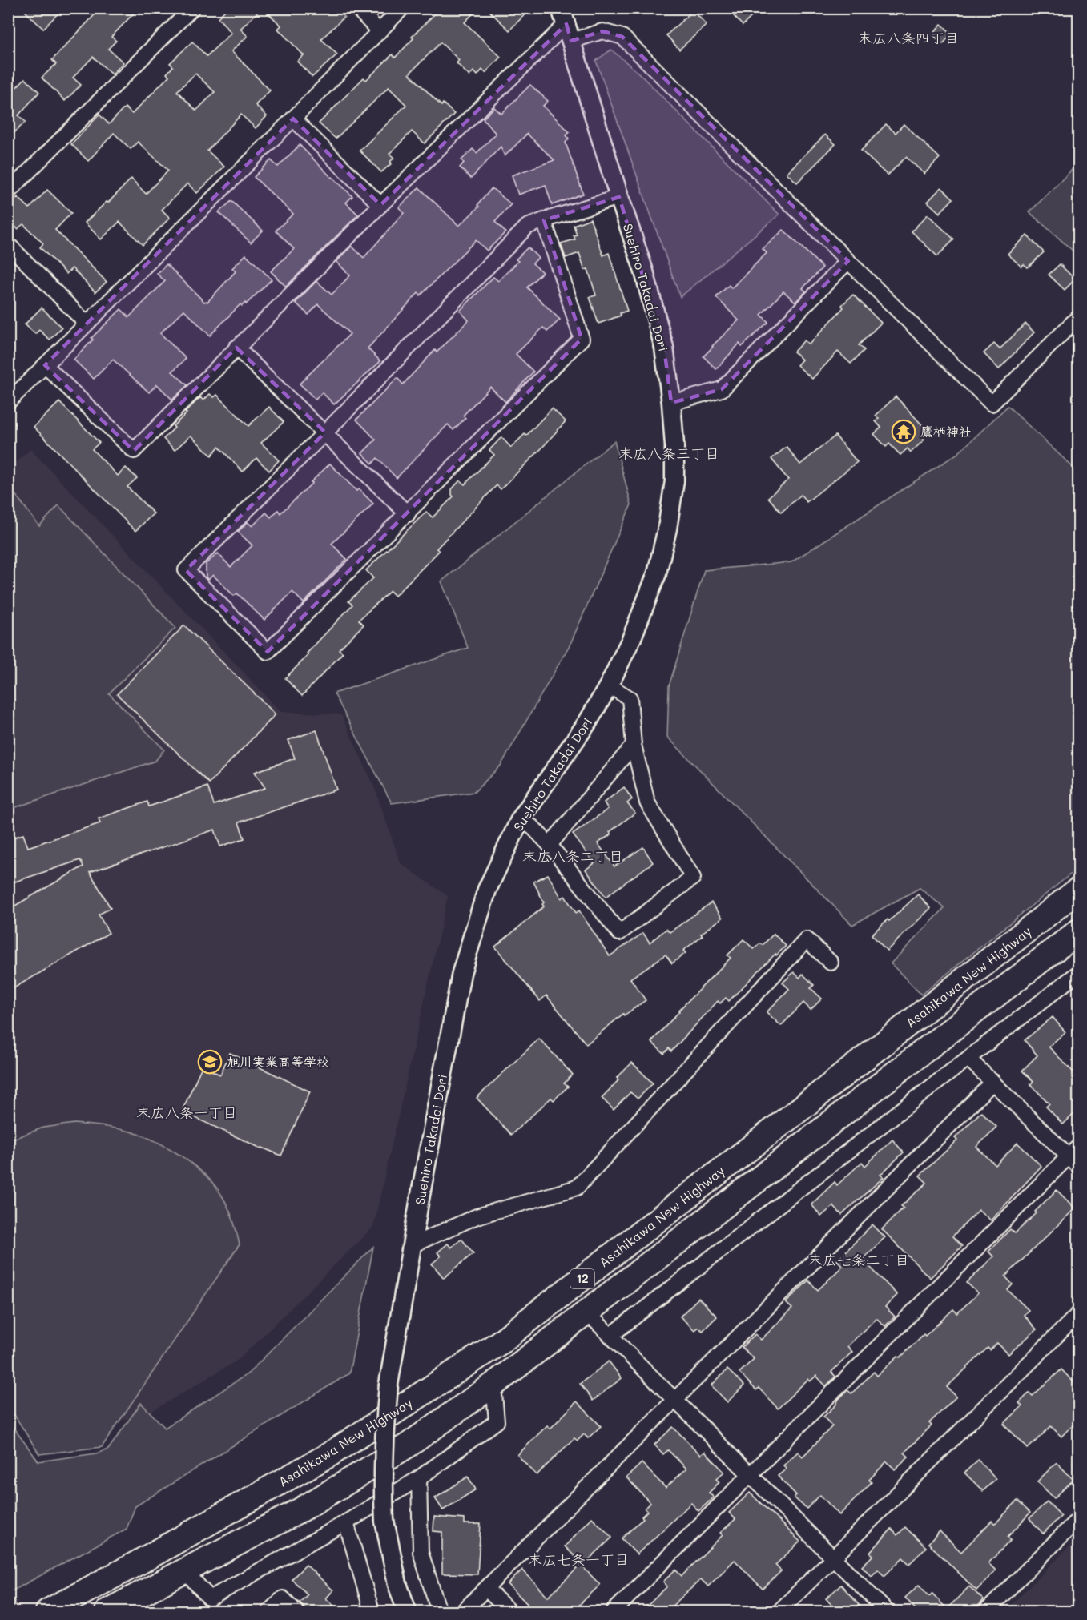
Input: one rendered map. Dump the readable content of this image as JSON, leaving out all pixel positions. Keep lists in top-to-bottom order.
{
  "streets": {
    "highway": ["Asahikawa New Highway", "12"],
    "street": ["Suehiro Takadai Dori"]
  },
  "districts": [
    "末広八条四丁目",
    "末広八条三丁目",
    "末広八条二丁目",
    "末広八条一丁目",
    "末広七条二丁目",
    "末広七条一丁目"
  ],
  "places": {
    "temple": ["鷹栖神社"],
    "school or university": ["旭川実業高等学校"]
  }
}
